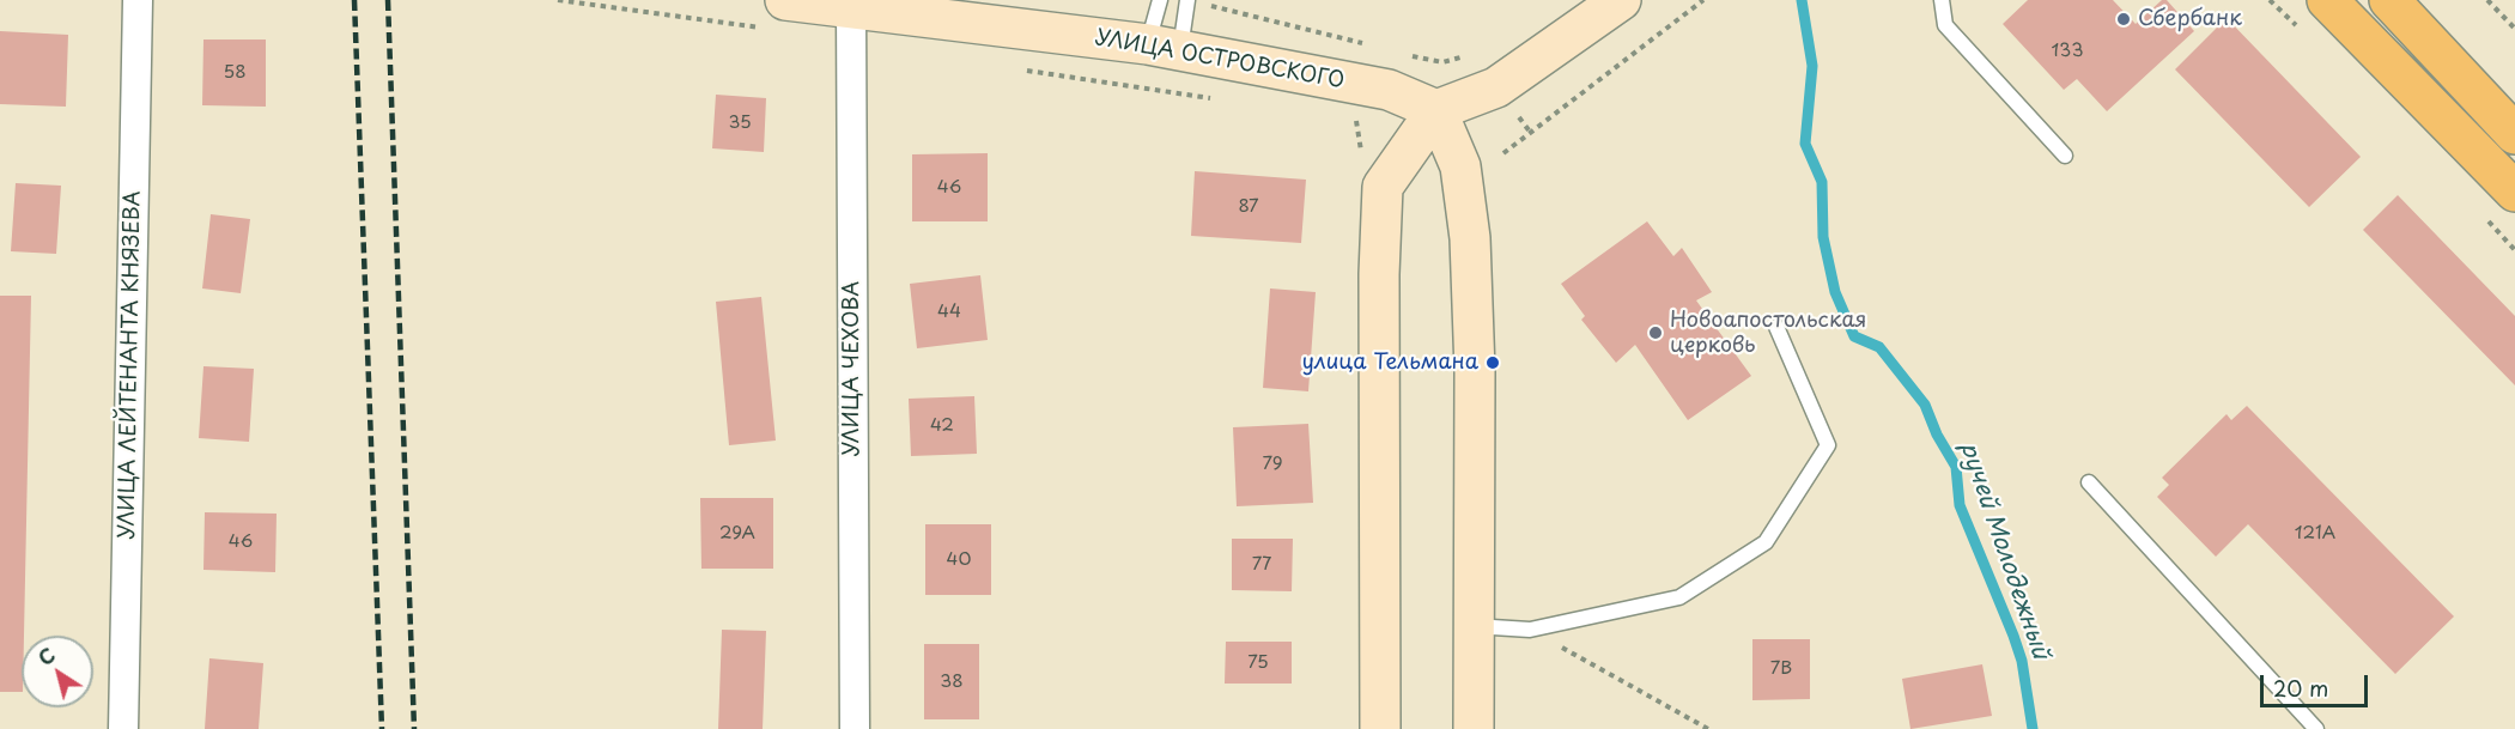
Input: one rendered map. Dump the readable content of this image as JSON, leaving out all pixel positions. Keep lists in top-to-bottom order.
{
  "streets": {
    "main road": ["УЛИЦА ОСТРОВСКОГО"],
    "street": ["УЛИЦА ЛЕЙТЕНАНТА КНЯЗЕВА", "УЛИЦА ЧЕХОВА"]
  },
  "crossings": [
    ["УЛИЦА ОСТРОВСКОГО", "УЛИЦА ЧЕХОВА"]
  ],
  "water": ["ручей Молодежный"],
  "places": ["Сбербанк", "Новоапостольская церковь", "улица Тельмана"],
  "house_numbers": [
    "133",
    "58",
    "35",
    "46",
    "87",
    "44",
    "42",
    "79",
    "29А",
    "121А",
    "46",
    "40",
    "77",
    "75",
    "7В",
    "38"
  ],
  "scale_bar": "20 m",
  "north": "top left"
}
